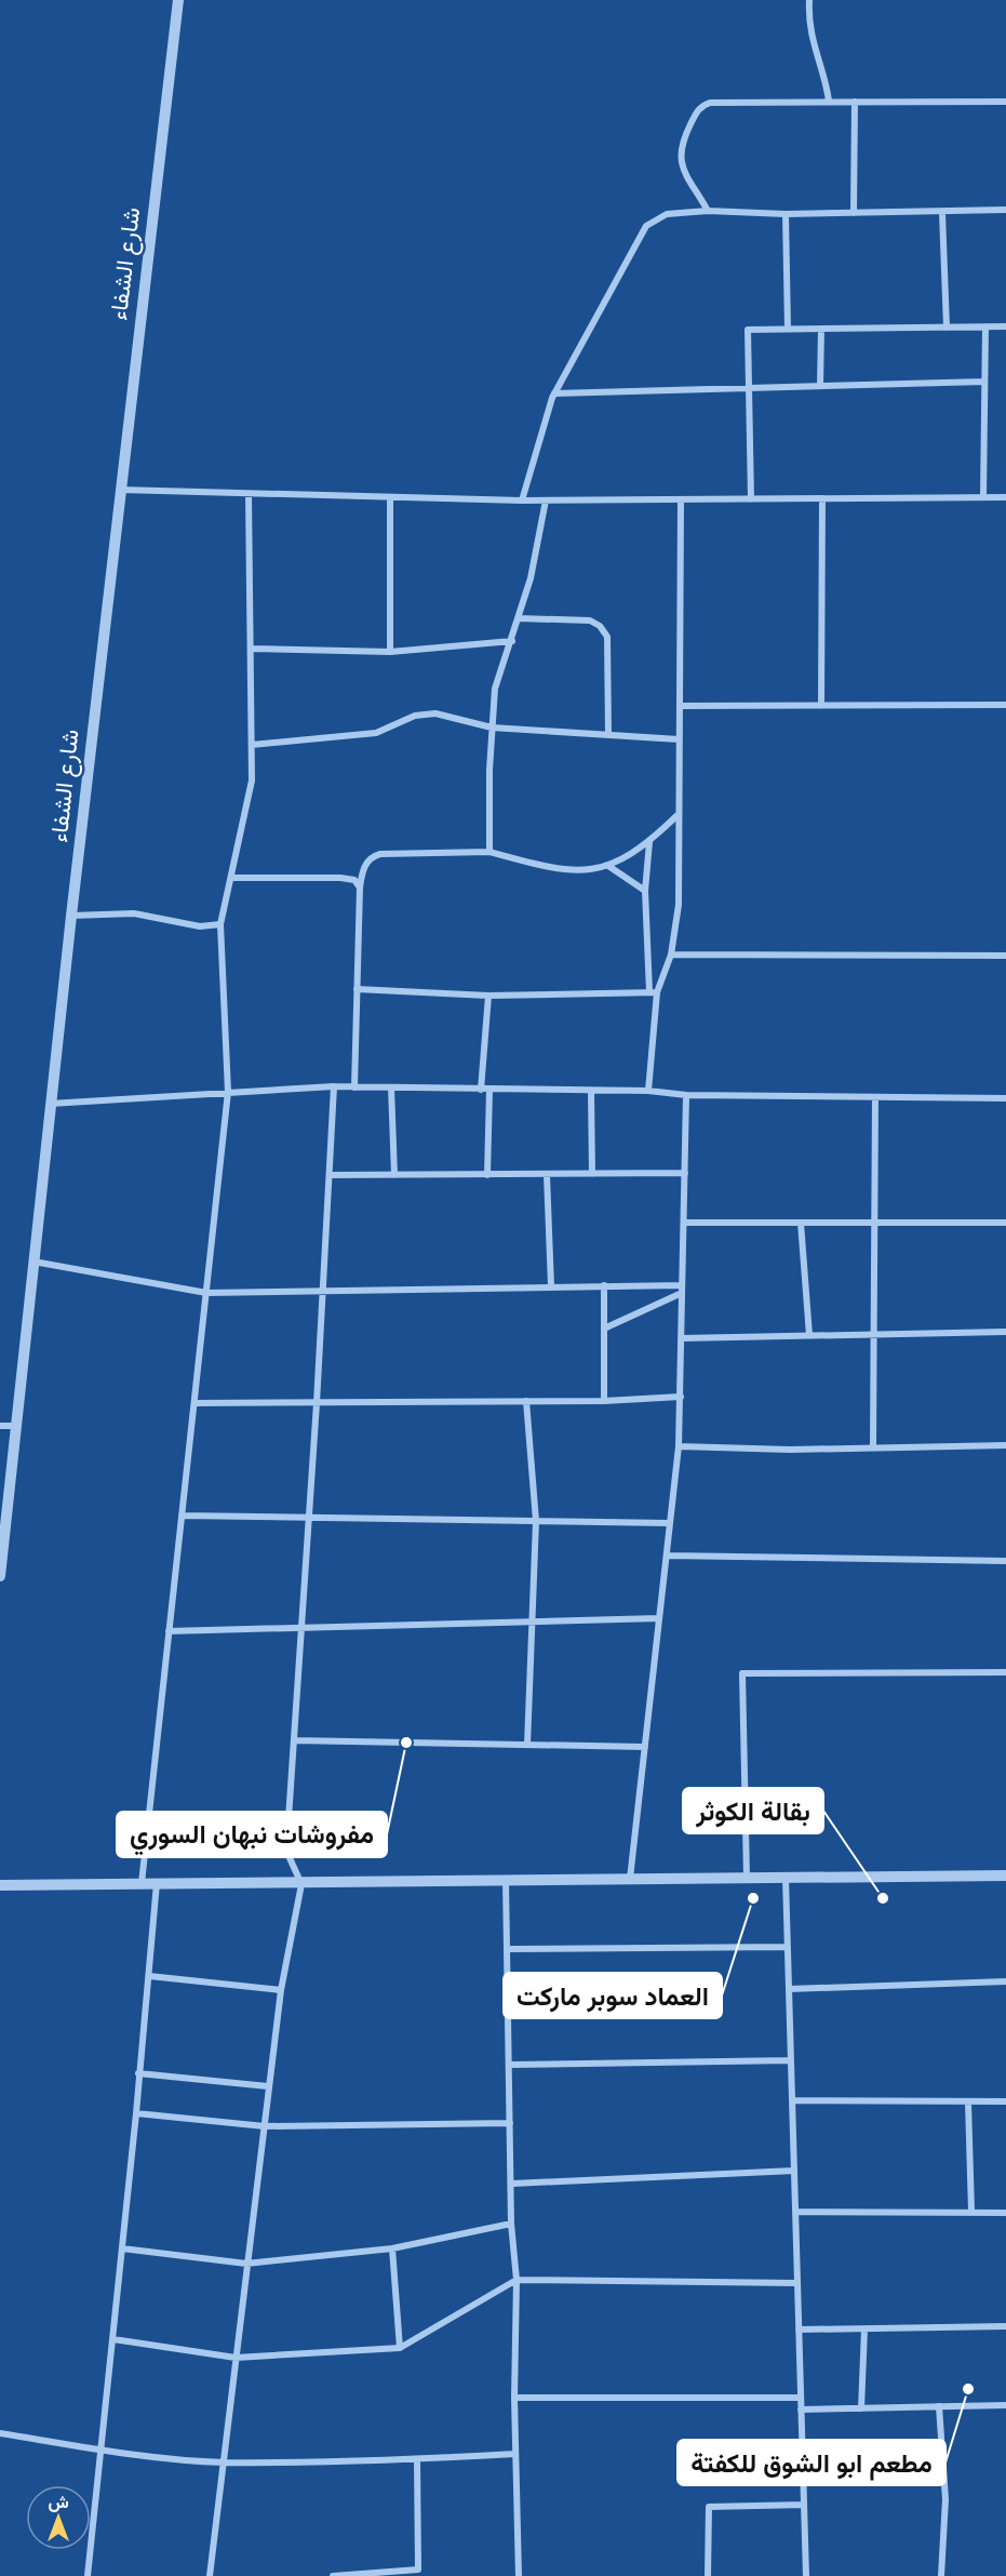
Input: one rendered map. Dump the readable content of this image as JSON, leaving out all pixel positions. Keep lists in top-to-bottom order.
{
  "streets": {
    "street": ["شارع الشفاء"]
  },
  "places": [
    "مفروشات نبهان السوري",
    "العماد سوبر ماركت",
    "بقالة الكوثر",
    "مطعم ابو الشوق للكفتة"
  ],
  "north": "top"
}
